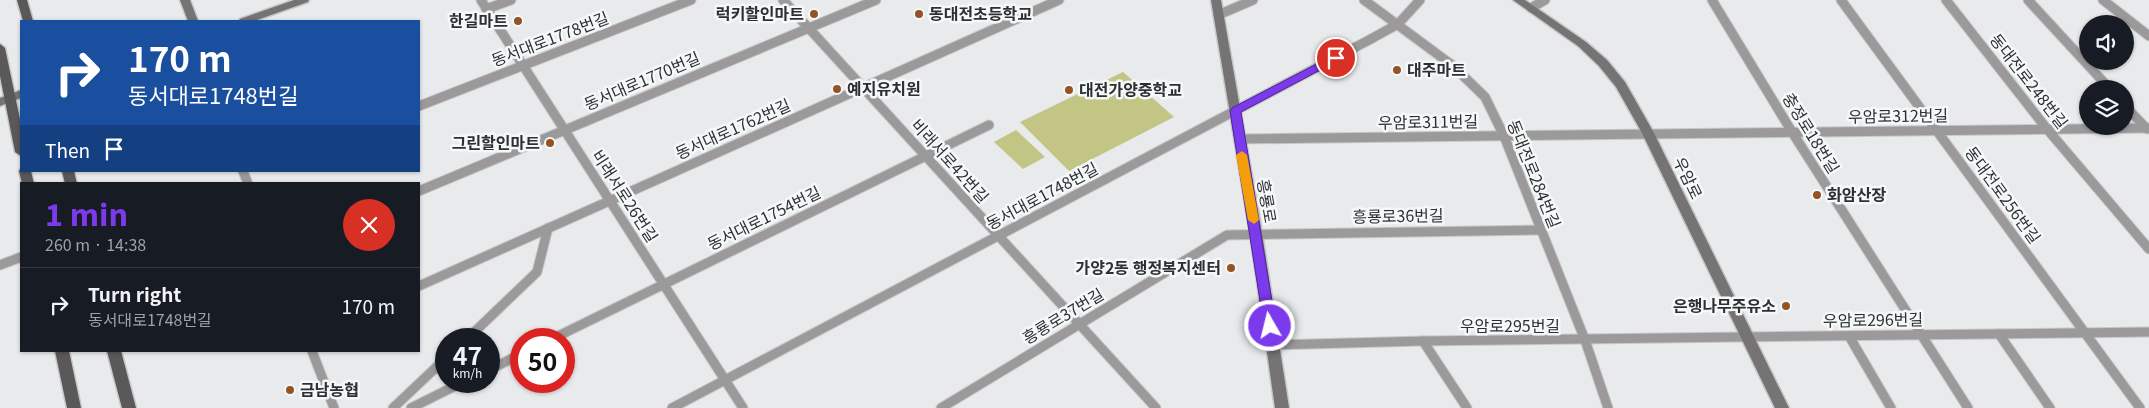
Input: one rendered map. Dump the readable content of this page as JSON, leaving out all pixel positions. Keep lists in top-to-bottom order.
{
  "streets": {
    "main road": ["우암로", "흥룡로"],
    "street": [
      "동서대로1778번길",
      "동서대로1770번길",
      "동대전로248번길",
      "우암로312번길",
      "우암로311번길",
      "동서대로1762번길",
      "충정로18번길",
      "비래서로42번길",
      "동대전로284번길",
      "동대전로256번길",
      "비래서로26번길",
      "동서대로1748번길",
      "흥룡로36번길",
      "동서대로1754번길",
      "흥룡로37번길",
      "우암로296번길",
      "우암로295번길"
    ]
  },
  "crossings": [
    ["동서대로1778번길", "비래서로26번길"],
    ["동서대로1770번길", "비래서로42번길"],
    ["동서대로1770번길", "비래서로26번길"],
    ["동대전로248번길", "우암로312번길"],
    ["우암로312번길", "우암로311번길"],
    ["우암로312번길", "충정로18번길"],
    ["우암로312번길", "우암로"],
    ["우암로312번길", "동대전로256번길"],
    ["우암로311번길", "동대전로284번길"],
    ["우암로311번길", "우암로"],
    ["우암로311번길", "흥룡로"],
    ["동서대로1762번길", "비래서로42번길"],
    ["동서대로1762번길", "비래서로26번길"],
    ["충정로18번길", "우암로296번길"],
    ["비래서로42번길", "동서대로1748번길"],
    ["비래서로42번길", "동서대로1754번길"],
    ["비래서로42번길", "흥룡로37번길"],
    ["동대전로284번길", "동서대로1748번길"],
    ["동대전로284번길", "흥룡로36번길"],
    ["동대전로284번길", "우암로295번길"],
    ["우암로", "우암로296번길"],
    ["우암로", "우암로295번길"],
    ["동대전로256번길", "우암로296번길"],
    ["비래서로26번길", "동서대로1748번길"],
    ["비래서로26번길", "동서대로1754번길"],
    ["동서대로1748번길", "흥룡로"],
    ["흥룡로", "흥룡로36번길"],
    ["흥룡로", "흥룡로37번길"],
    ["흥룡로", "우암로295번길"],
    ["흥룡로36번길", "흥룡로37번길"],
    ["우암로296번길", "우암로295번길"]
  ],
  "places": [
    "럭키할인마트",
    "동대전초등학교",
    "한길마트",
    "대주마트",
    "예지유치원",
    "대전가양중학교",
    "그린할인마트",
    "화암산장",
    "가양2동 행정복지센터",
    "은행나무주유소",
    "금남농협"
  ],
  "page": {
    "turn": ["170 m", "동서대로1748번길"],
    "then": "Then",
    "heading": ["1 min", "260 m · 14:38"],
    "list": [
      {
        "name": "Turn right",
        "note": "동서대로1748번길",
        "value": "170 m"
      }
    ],
    "speed": "47 km/h",
    "limit": "50"
  }
}
